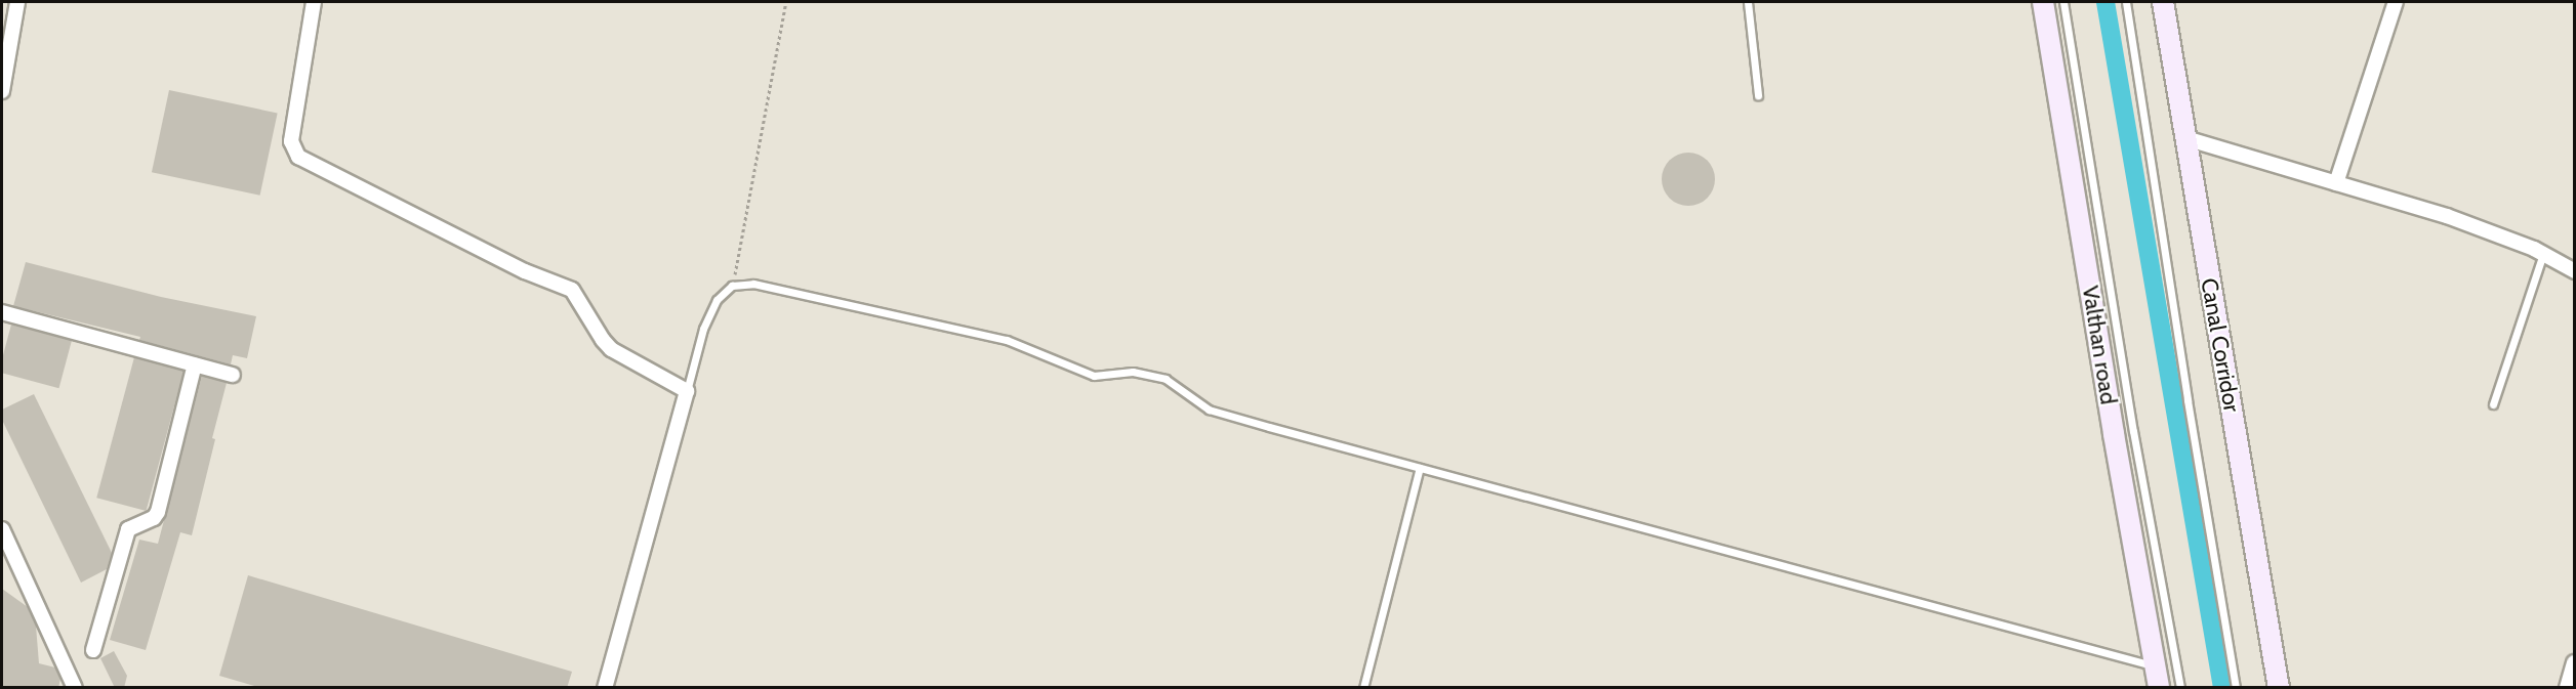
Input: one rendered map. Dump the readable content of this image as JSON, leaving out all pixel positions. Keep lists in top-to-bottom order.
{
  "streets": {
    "main road": ["Valthan road", "Canal Corridor"]
  }
}
